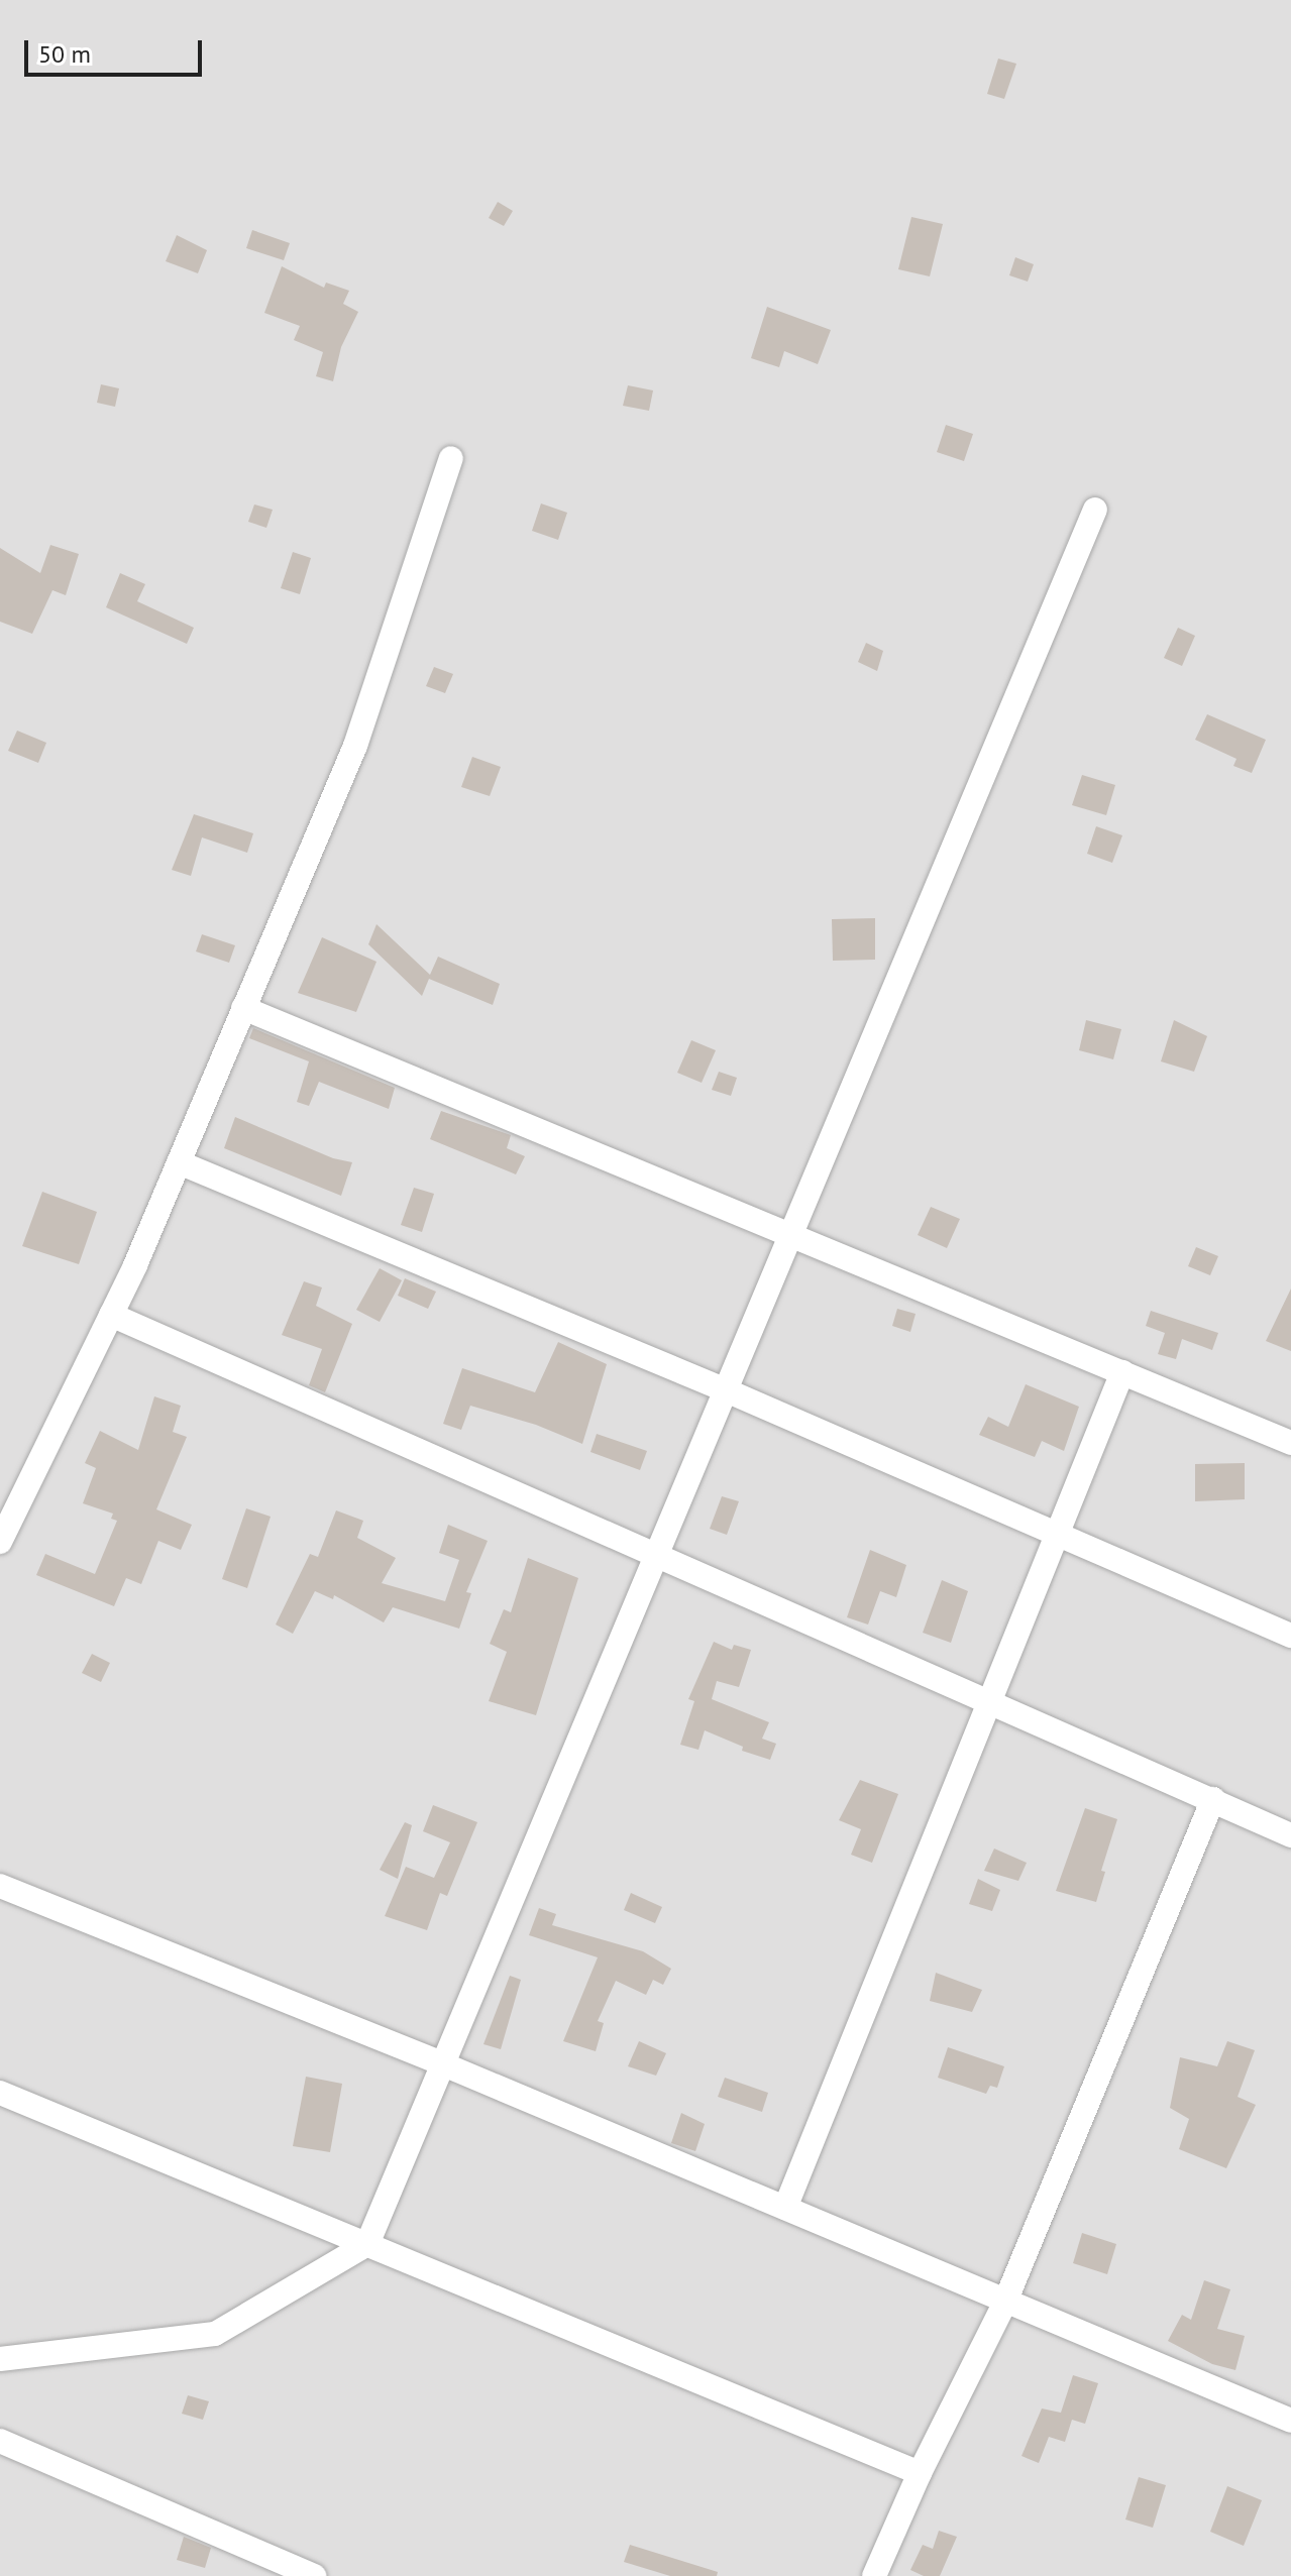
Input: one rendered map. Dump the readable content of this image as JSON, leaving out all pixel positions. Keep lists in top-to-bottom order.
{
  "scale_bar": "50 m"
}
